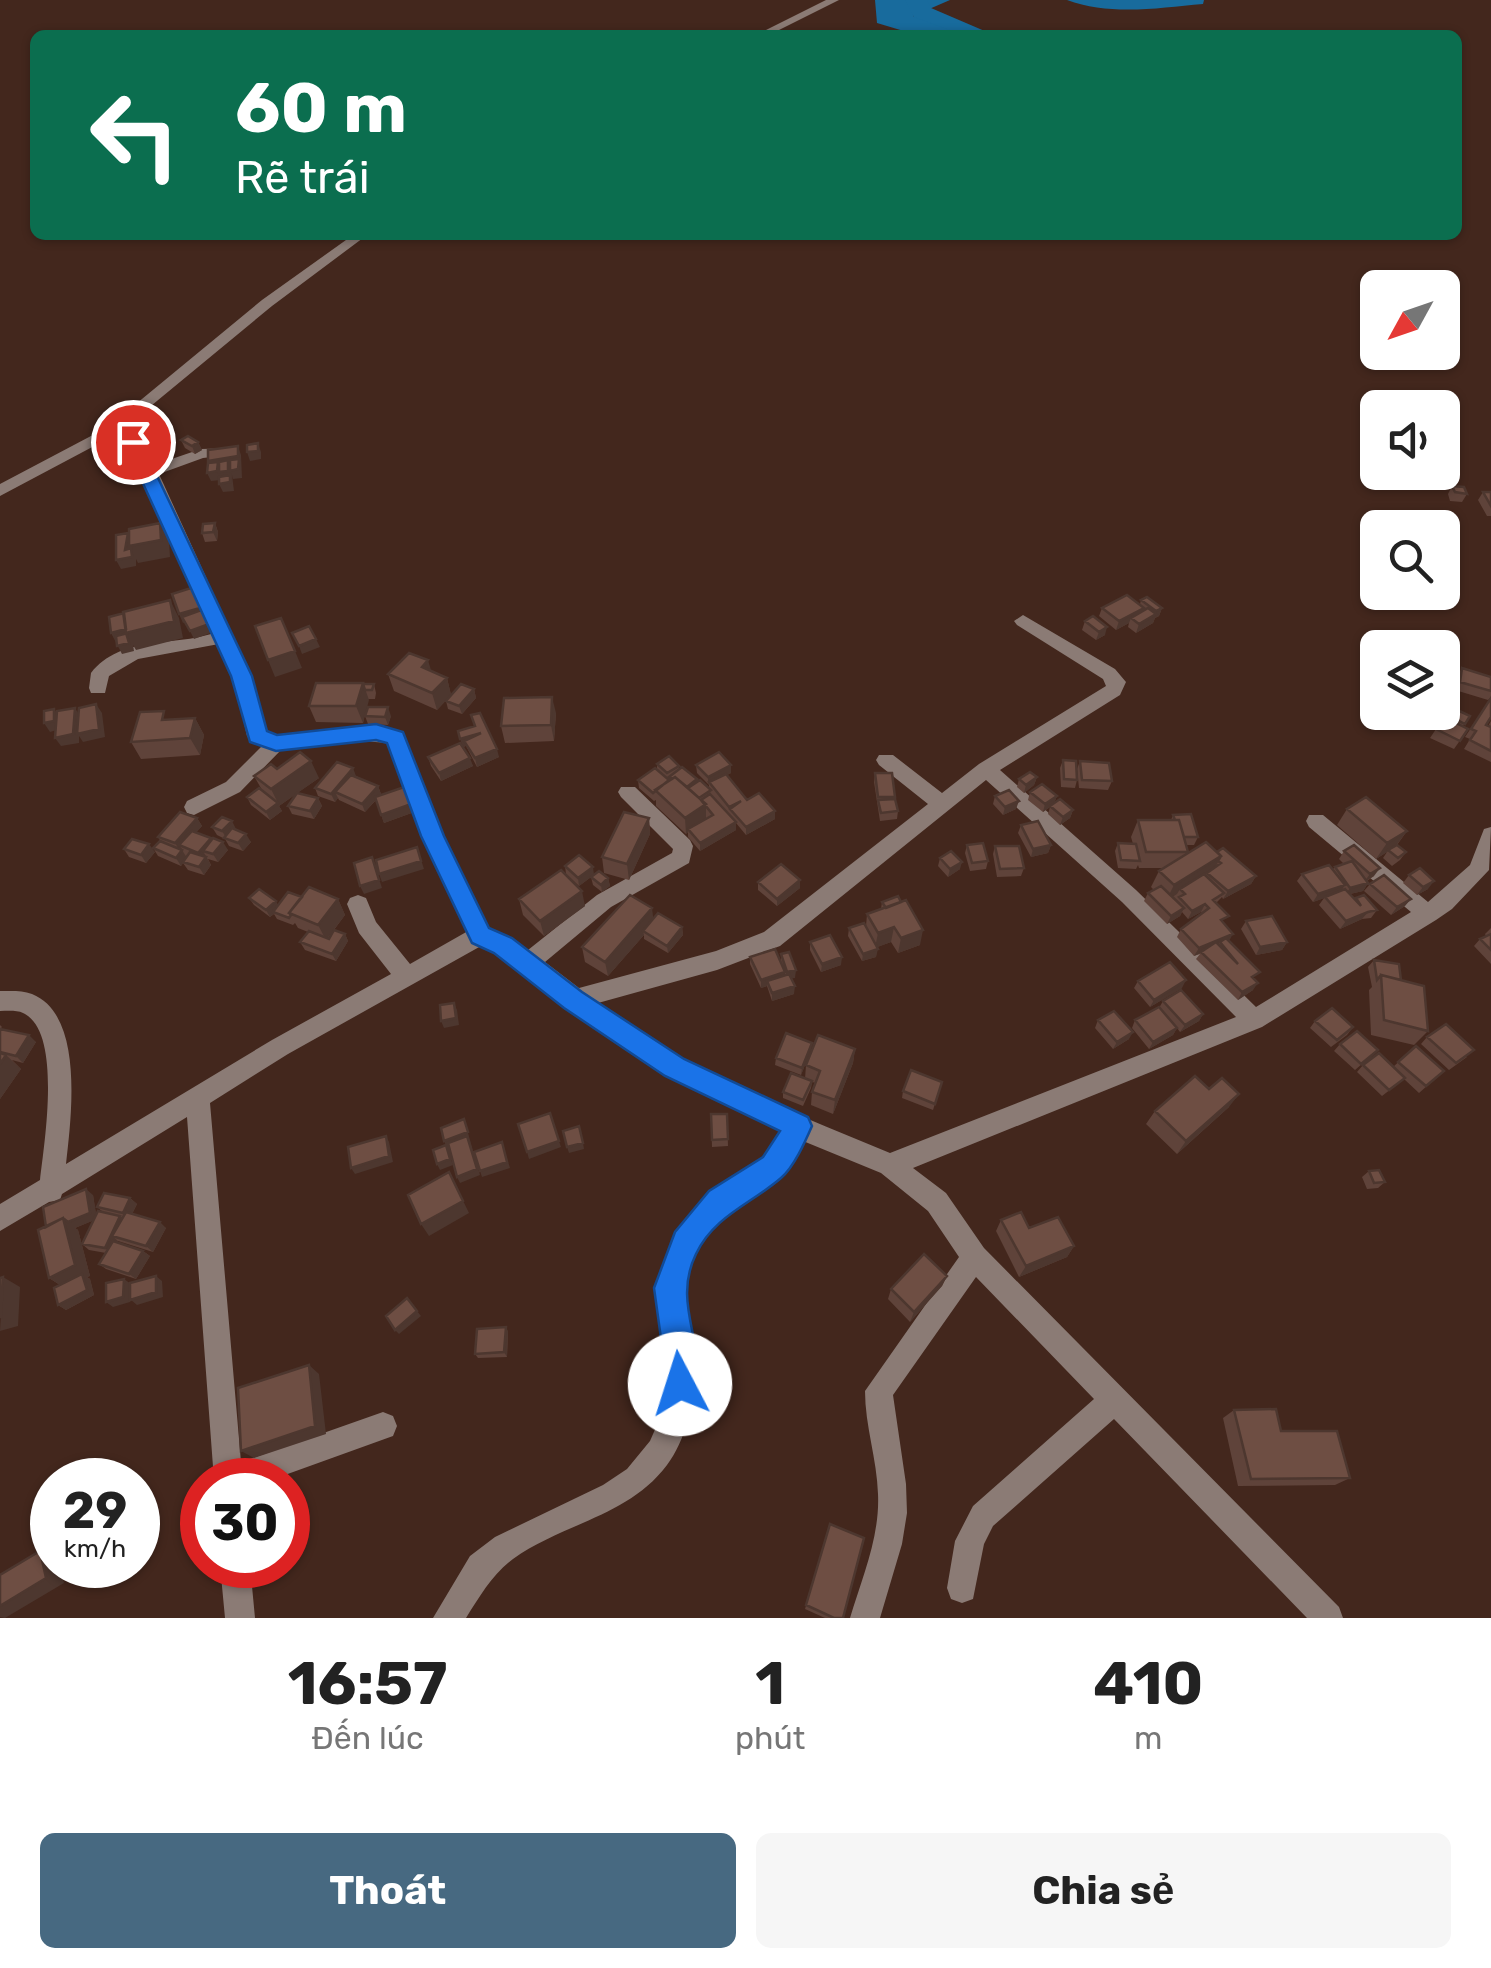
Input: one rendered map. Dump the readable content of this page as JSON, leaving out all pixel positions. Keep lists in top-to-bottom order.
{
  "north": "bottom left",
  "page": {
    "turn": ["60 m", "Rẽ trái"],
    "speed": "29 km/h",
    "limit": "30",
    "eta": [
      "16:57",
      "Đến lúc",
      "1",
      "phút",
      "410",
      "m"
    ],
    "buttons": ["Thoát", "Chia sẻ"]
  }
}
